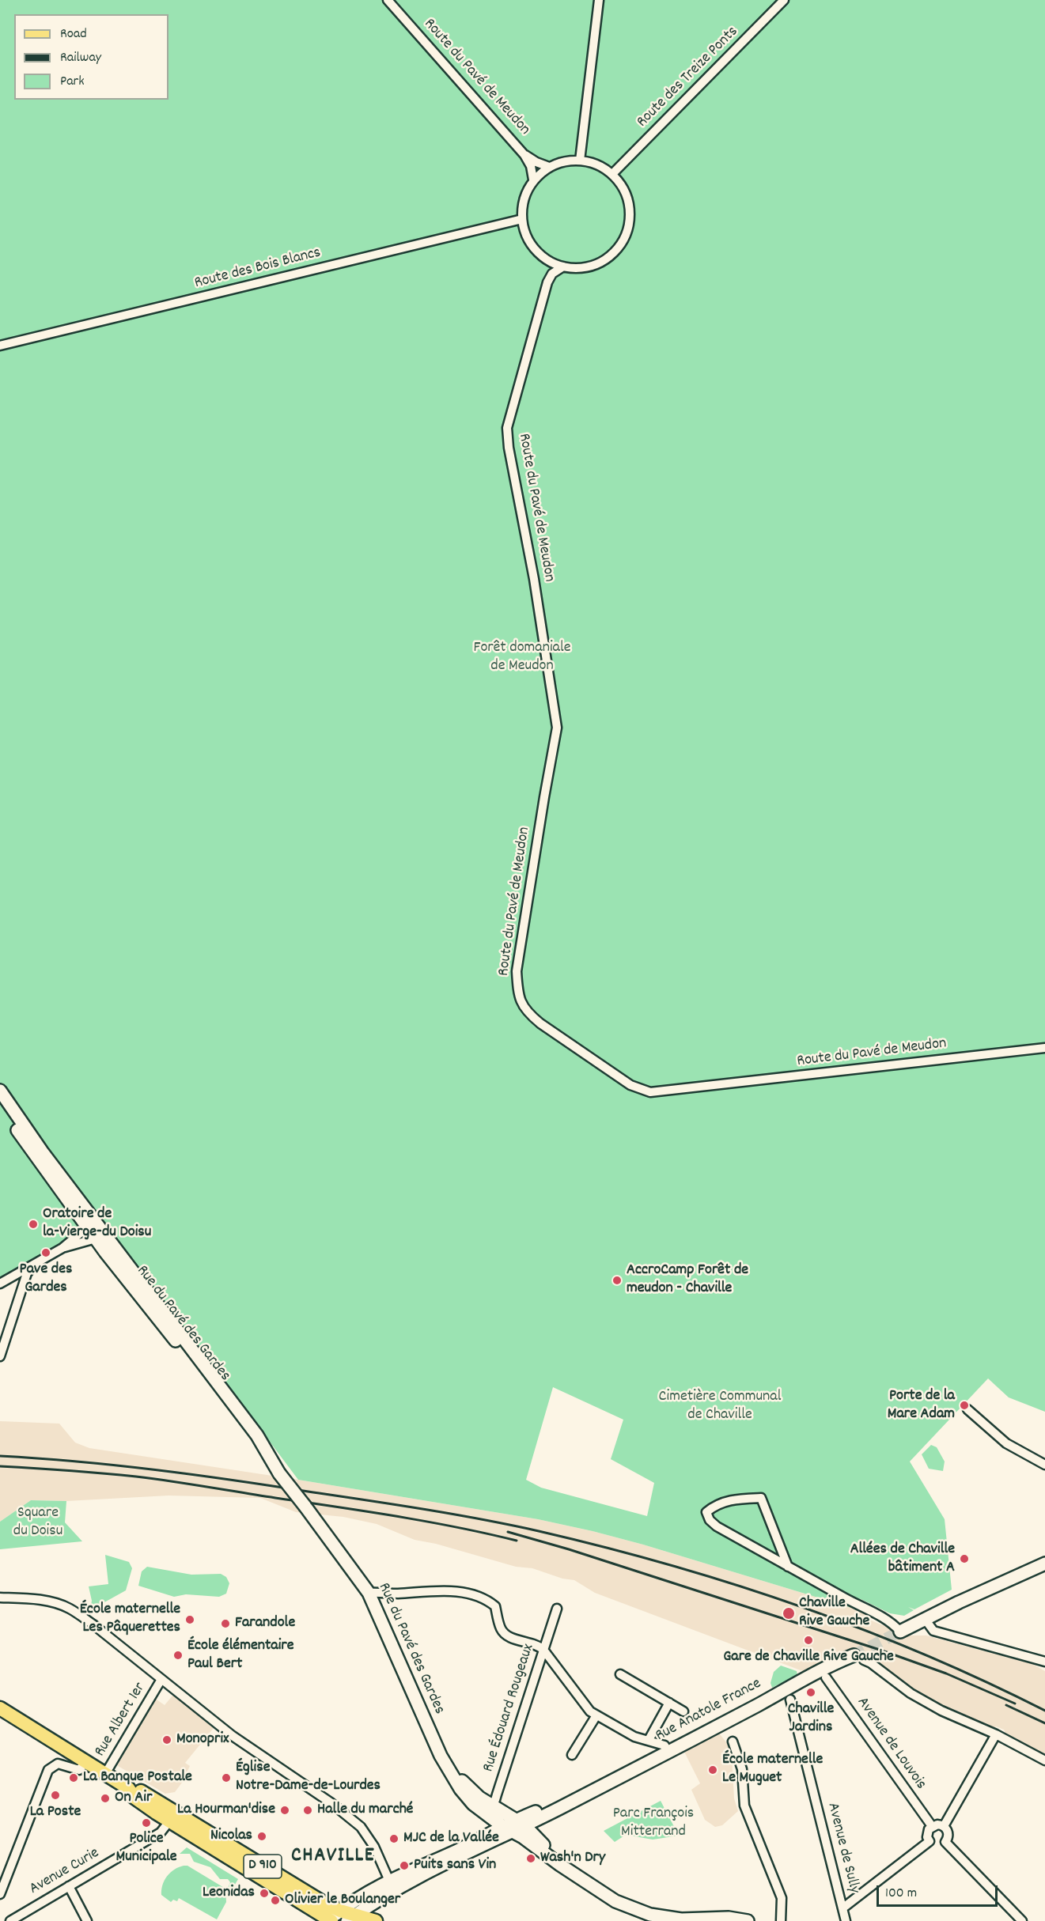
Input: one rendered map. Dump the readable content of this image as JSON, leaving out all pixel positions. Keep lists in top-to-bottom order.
{
  "streets": {
    "main road": ["Rue du Pavé des Gardes", "Rue Anatole France", "D 910"],
    "street": [
      "Route du Pavé de Meudon",
      "Route des Treize Ponts",
      "Route des Bois Blancs",
      "Rue Édouard Rougeaux",
      "Rue Albert 1er",
      "Avenue de Louvois",
      "Avenue de Sully",
      "Avenue Curie"
    ]
  },
  "crossings": [
    ["Route du Pavé de Meudon", "Route des Treize Ponts"],
    ["Route du Pavé de Meudon", "Route des Bois Blancs"],
    ["Route des Treize Ponts", "Route des Bois Blancs"],
    ["Rue du Pavé des Gardes", "Rue Édouard Rougeaux"],
    ["Rue du Pavé des Gardes", "Rue Anatole France"],
    ["Rue Anatole France", "D 910"],
    ["Rue Albert 1er", "D 910"],
    ["D 910", "Avenue Curie"]
  ],
  "districts": ["CHAVILLE"],
  "parks": [
    "Forêt domaniale de Meudon",
    "Cimetière Communal de Chaville",
    "Square du Doisu",
    "Parc François Mitterrand"
  ],
  "places": [
    "Oratoire de la-Vierge-du Doisu",
    "Pave des Gardes",
    "AccroCamp Forêt de meudon - Chaville",
    "Porte de la Mare Adam",
    "Allées de Chaville bâtiment A",
    "Chaville Rive Gauche",
    "École maternelle Les Pâquerettes",
    "Farandole",
    "Gare de Chaville Rive Gauche",
    "École élémentaire Paul Bert",
    "Chaville Jardins",
    "Monoprix",
    "École maternelle Le Muguet",
    "La Banque Postale",
    "Église Notre-Dame-de-Lourdes",
    "La Poste",
    "On Air",
    "La Hourman'dise",
    "Halle du marché",
    "Police Municipale",
    "Nicolas",
    "MJC de la Vallée",
    "Wash'n Dry",
    "Puits sans Vin",
    "Leonidas",
    "Olivier le Boulanger"
  ],
  "legend": ["Road", "Railway", "Park"],
  "scale_bar": "100 m"
}
